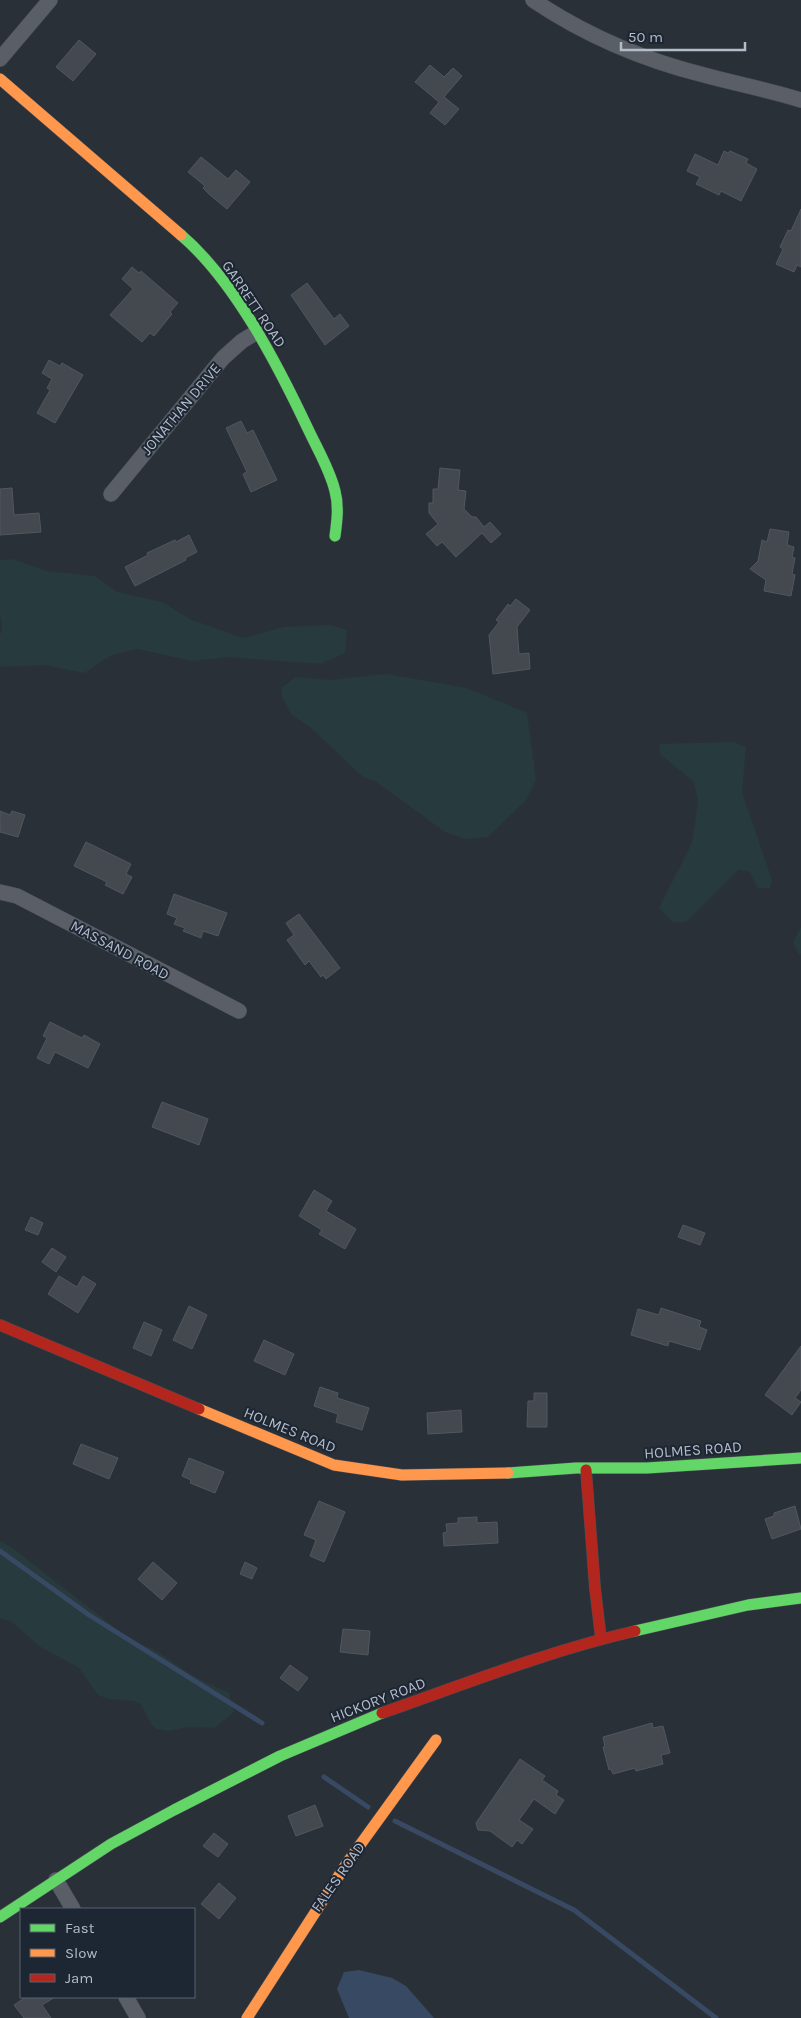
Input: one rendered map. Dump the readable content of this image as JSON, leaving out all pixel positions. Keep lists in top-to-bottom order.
{
  "streets": {
    "street": [
      "GARRETT ROAD",
      "JONATHAN DRIVE",
      "MASSAND ROAD",
      "HOLMES ROAD",
      "HICKORY ROAD",
      "FALES ROAD"
    ]
  },
  "crossings": [
    ["GARRETT ROAD", "JONATHAN DRIVE"]
  ],
  "legend": ["Fast", "Slow", "Jam"],
  "scale_bar": "50 m"
}
